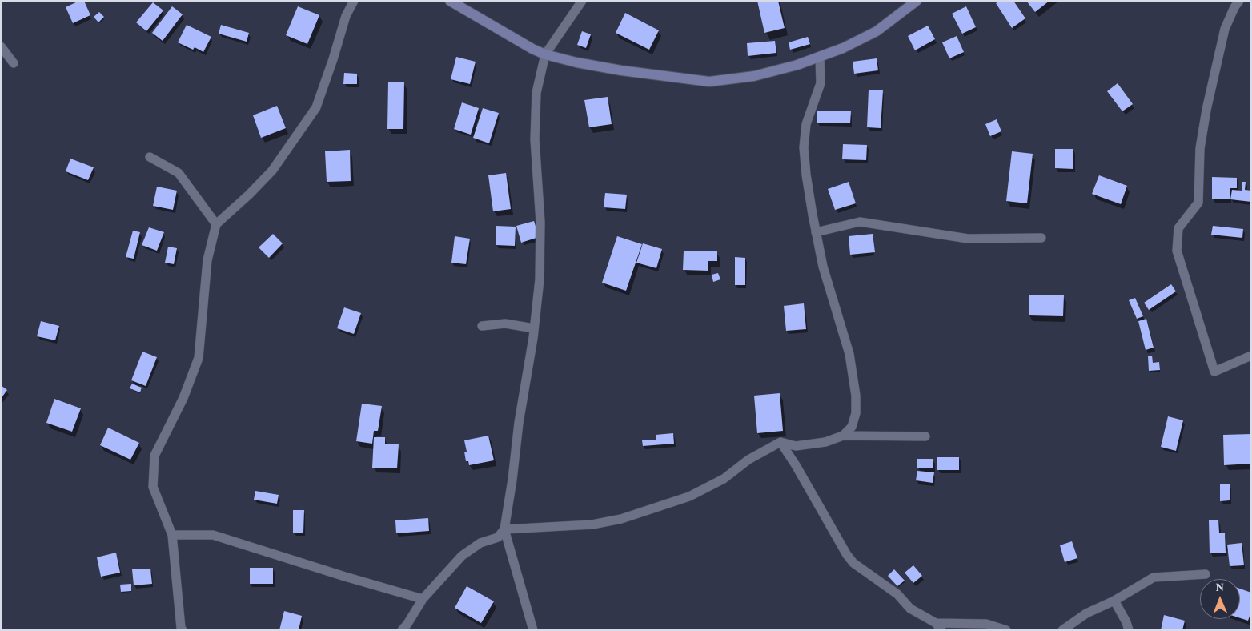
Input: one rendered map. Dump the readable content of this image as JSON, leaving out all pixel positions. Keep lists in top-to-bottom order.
{
  "north": "top"
}
